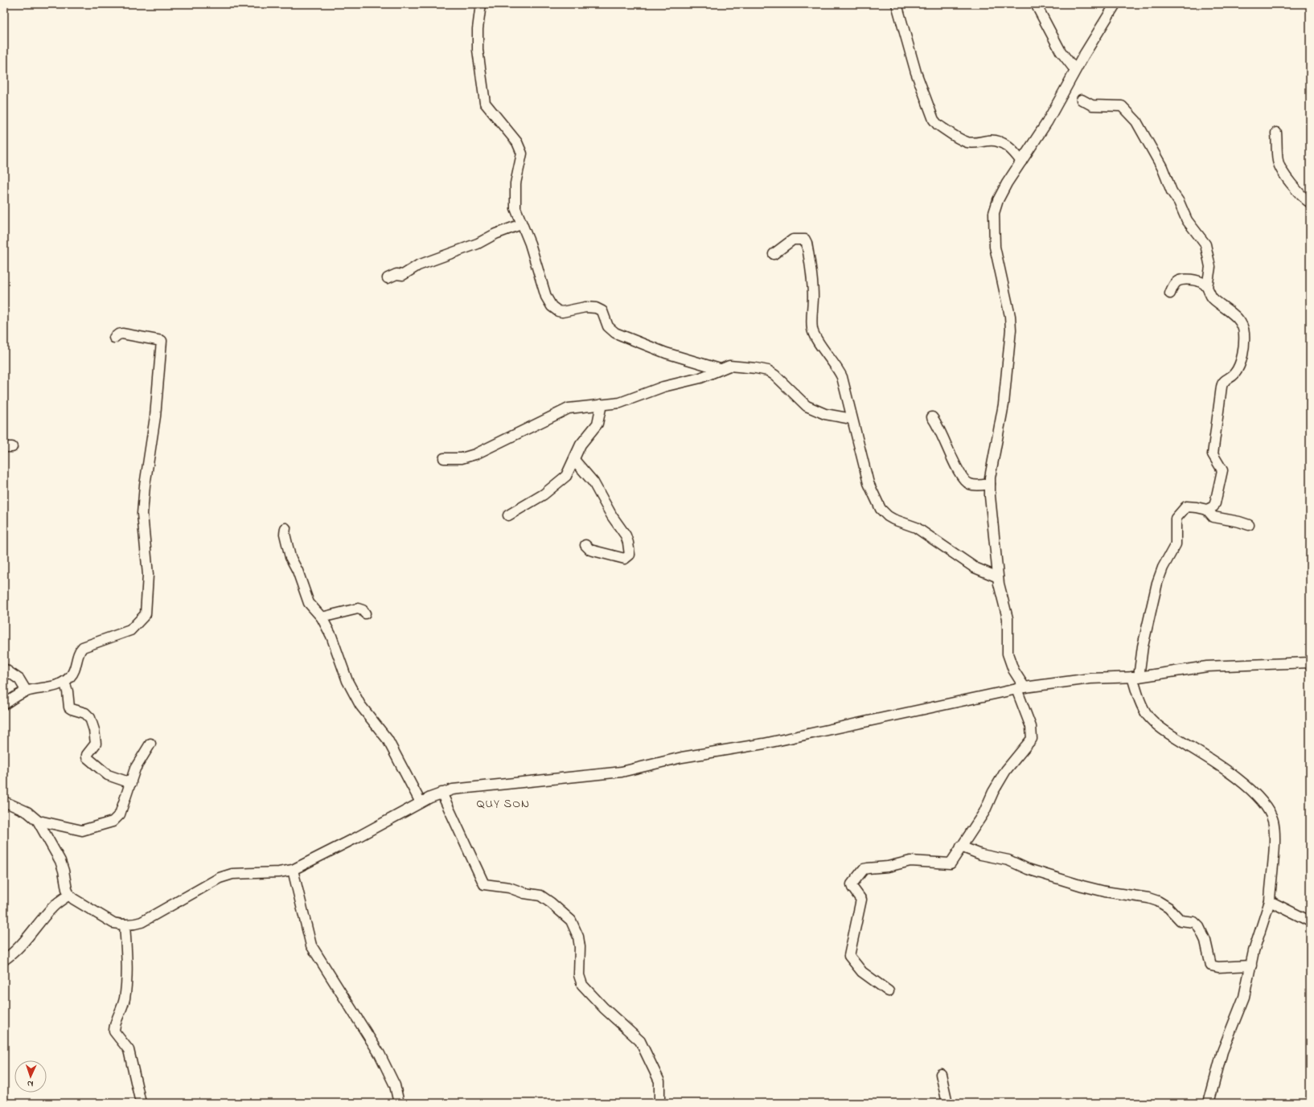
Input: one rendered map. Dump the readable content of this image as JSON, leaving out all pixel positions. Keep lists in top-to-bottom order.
{
  "districts": ["QUY SON"],
  "north": "bottom"
}
